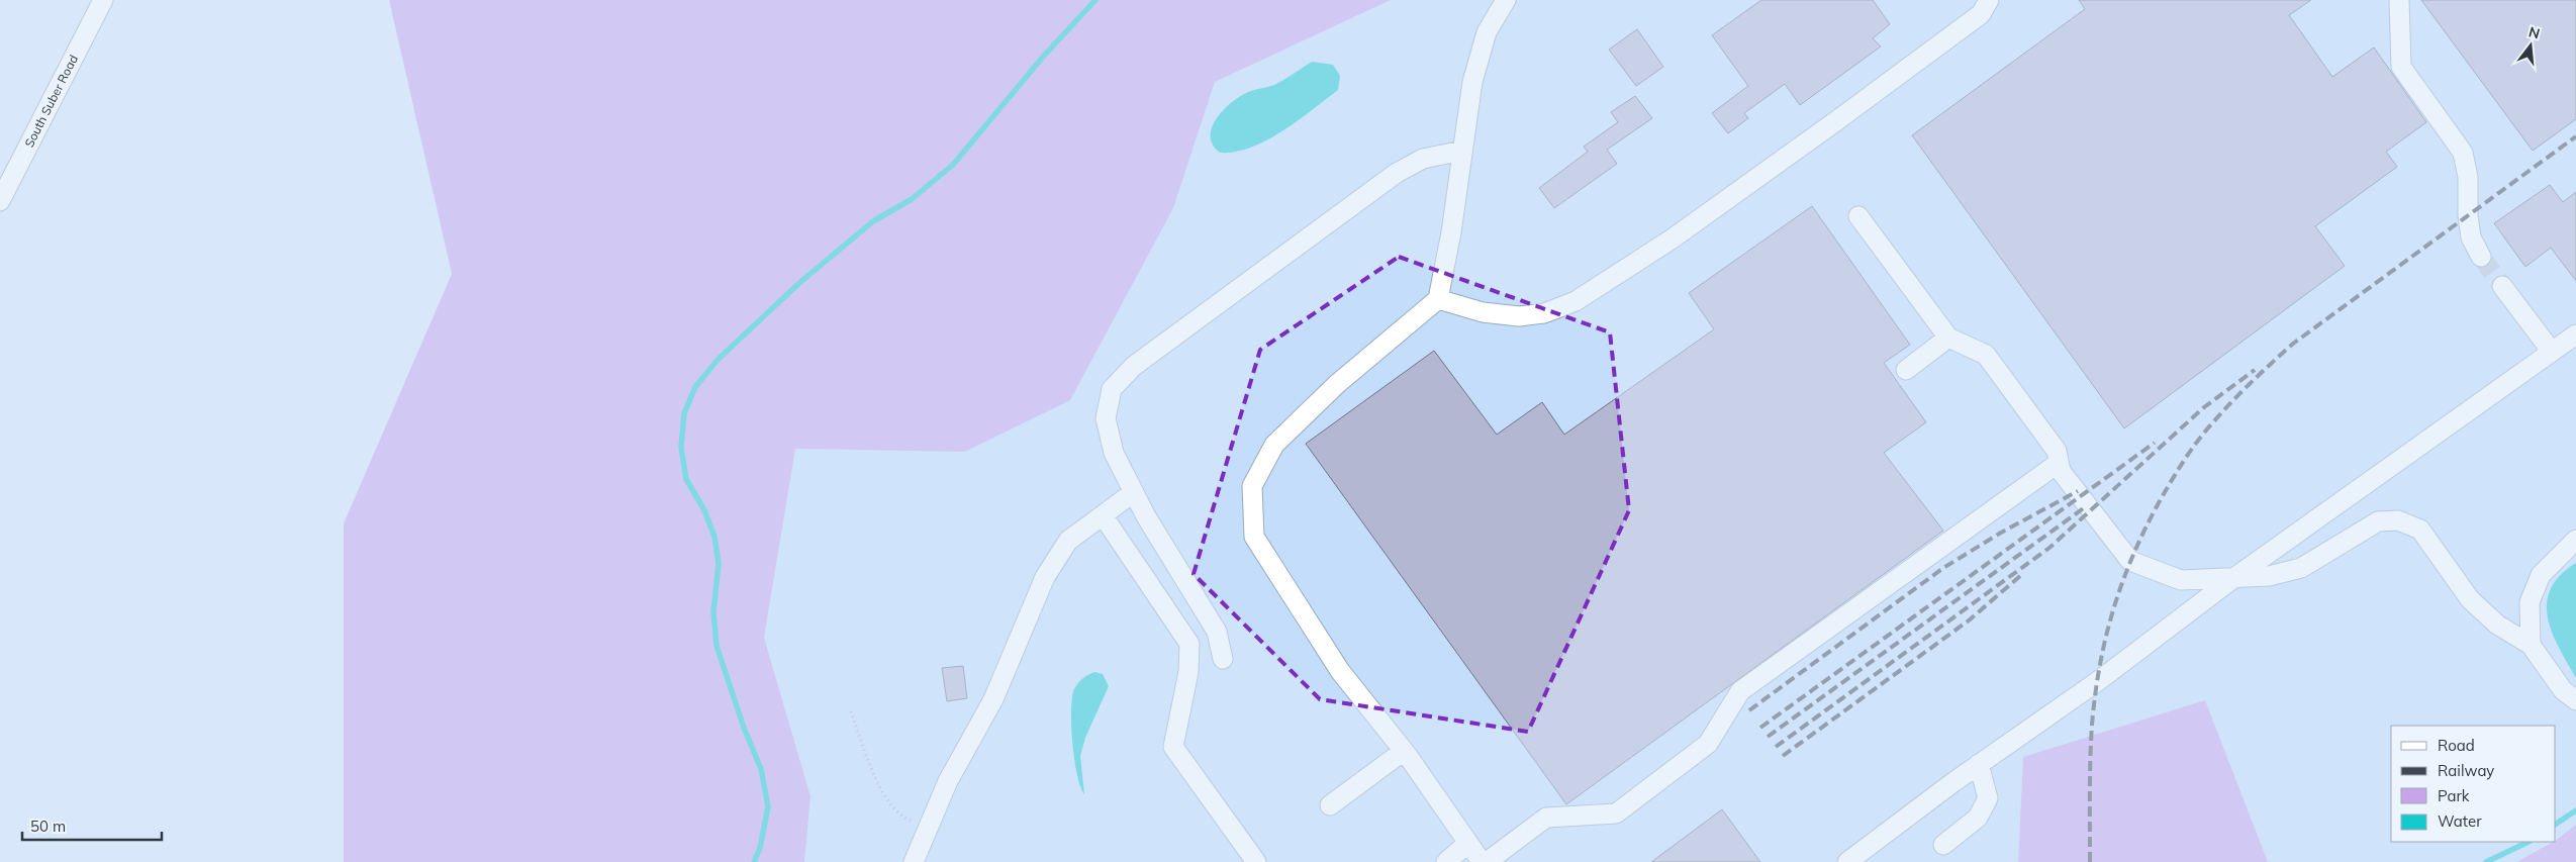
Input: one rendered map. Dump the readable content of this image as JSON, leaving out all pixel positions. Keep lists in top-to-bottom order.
{
  "streets": {
    "street": ["South Suber Road"]
  },
  "legend": [
    "Road",
    "Railway",
    "Park",
    "Water"
  ],
  "scale_bar": "50 m",
  "north": "top"
}
